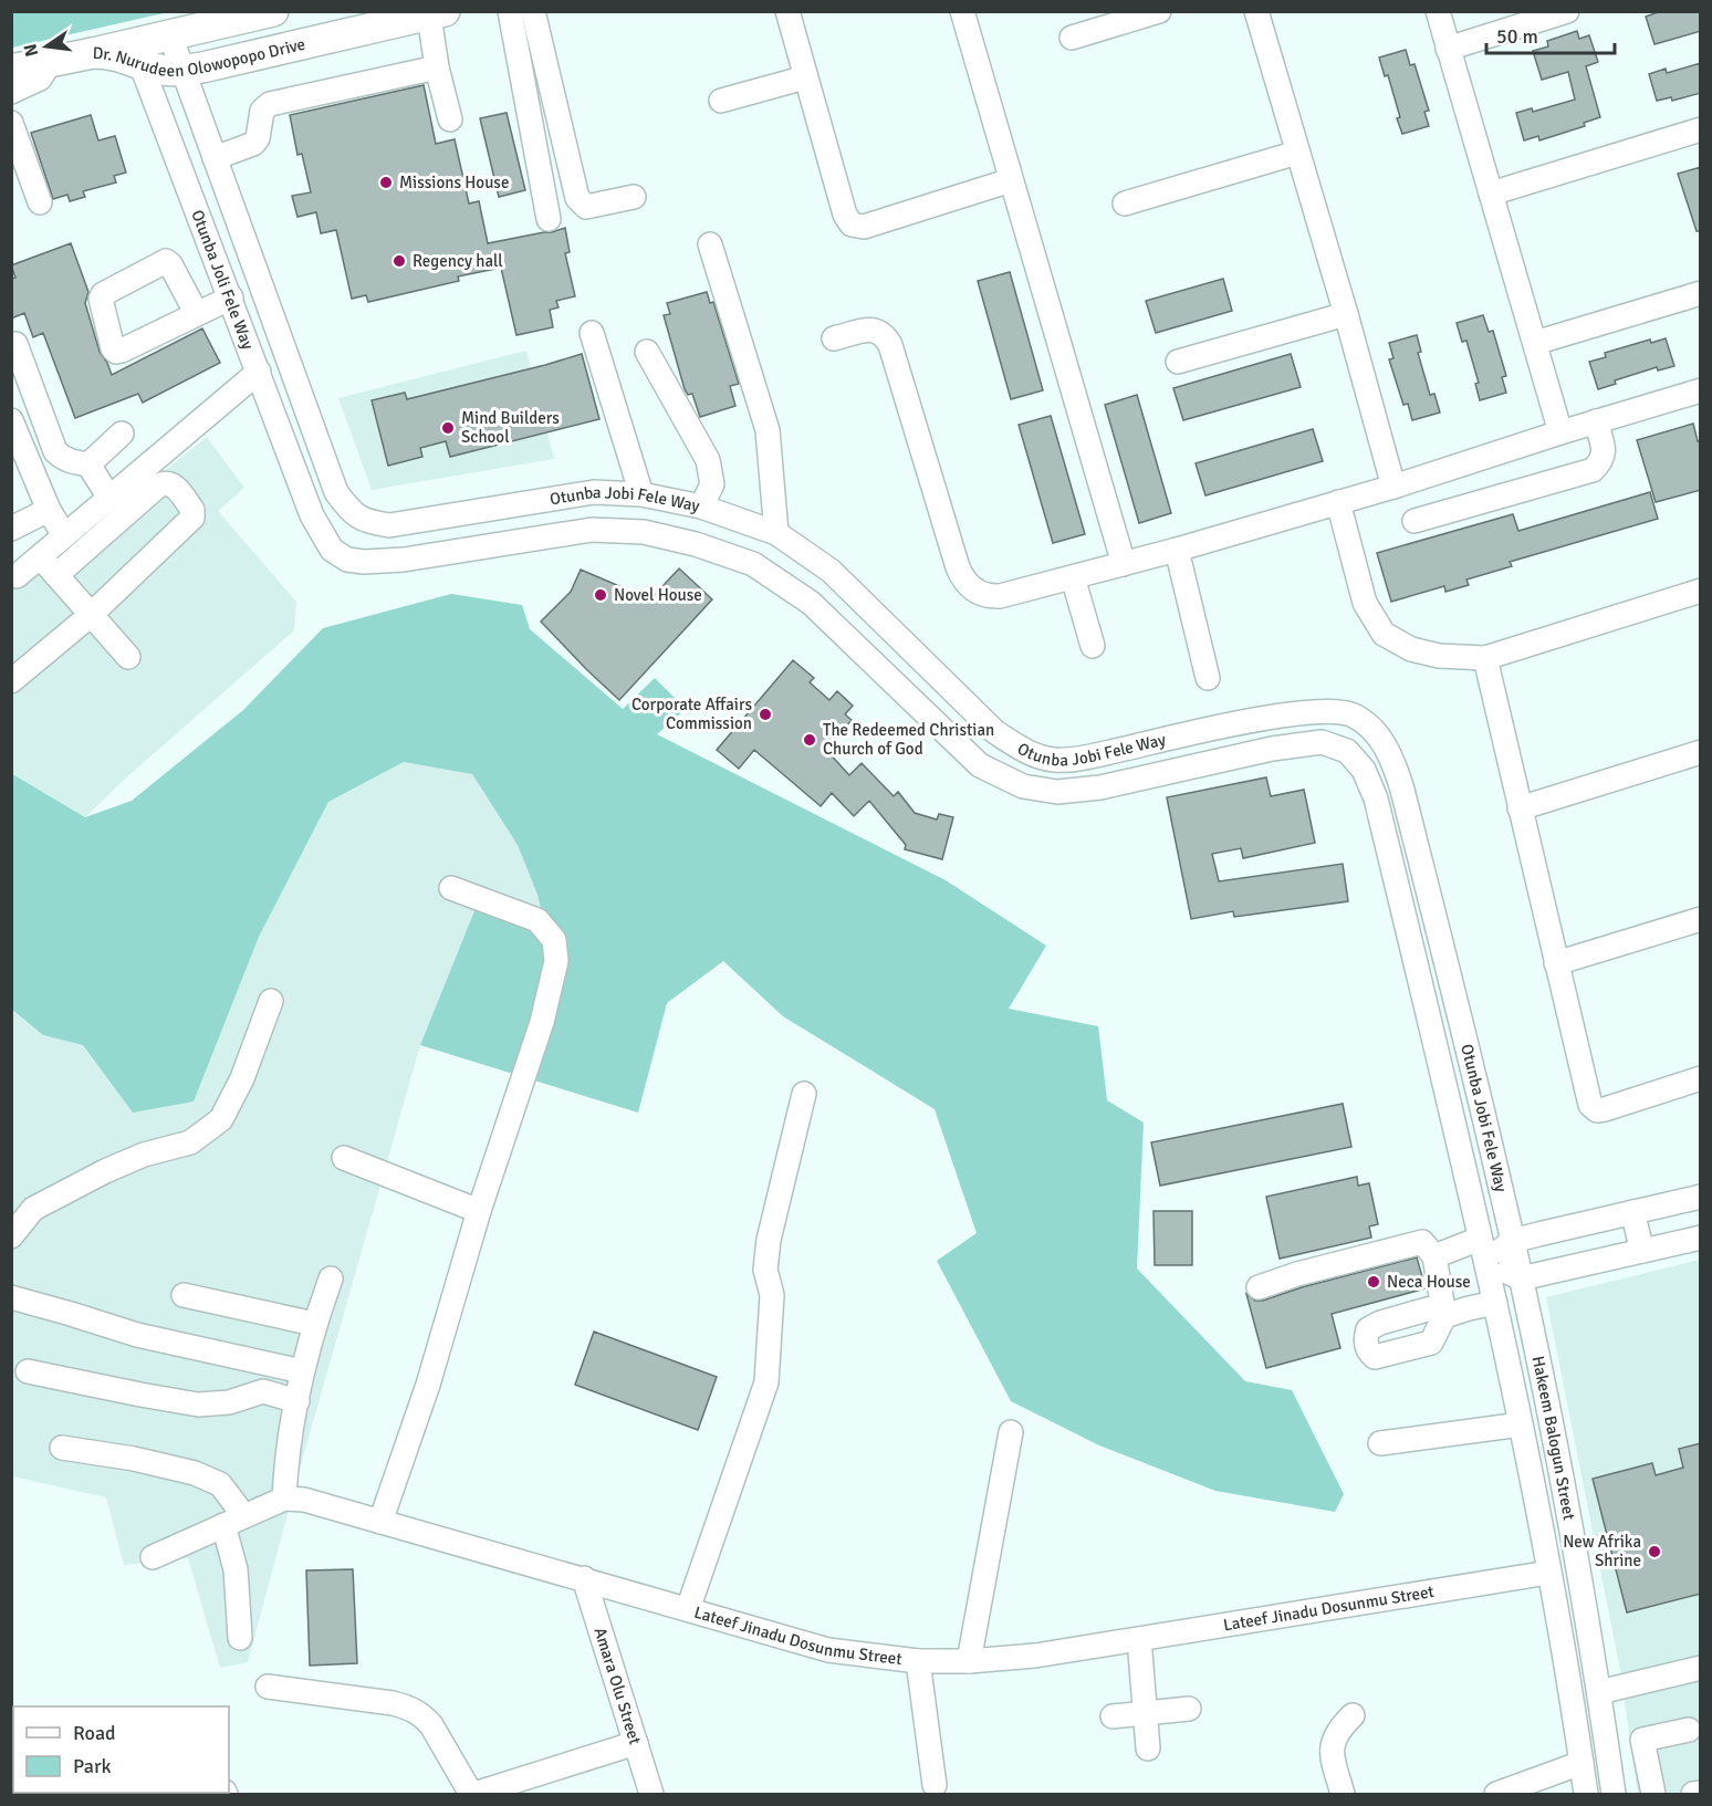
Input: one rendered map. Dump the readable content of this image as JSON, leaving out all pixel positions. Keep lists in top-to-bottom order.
{
  "streets": {
    "main road": ["Dr. Nurudeen Olowopopo Drive"],
    "street": [
      "Otunba Joli Fele Way",
      "Otunba Jobi Fele Way",
      "Hakeem Balogun Street",
      "Lateef Jinadu Dosunmu Street",
      "Amara Olu Street"
    ]
  },
  "crossings": [
    ["Dr. Nurudeen Olowopopo Drive", "Otunba Joli Fele Way"],
    ["Otunba Joli Fele Way", "Otunba Jobi Fele Way"],
    ["Otunba Jobi Fele Way", "Hakeem Balogun Street"],
    ["Hakeem Balogun Street", "Lateef Jinadu Dosunmu Street"],
    ["Lateef Jinadu Dosunmu Street", "Amara Olu Street"]
  ],
  "places": [
    "Missions House",
    "Regency hall",
    "Mind Builders School",
    "Novel House",
    "Corporate Affairs Commission",
    "The Redeemed Christian Church of God",
    "Neca House",
    "New Afrika Shrine"
  ],
  "legend": ["Road", "Park"],
  "scale_bar": "50 m",
  "north": "left"
}
